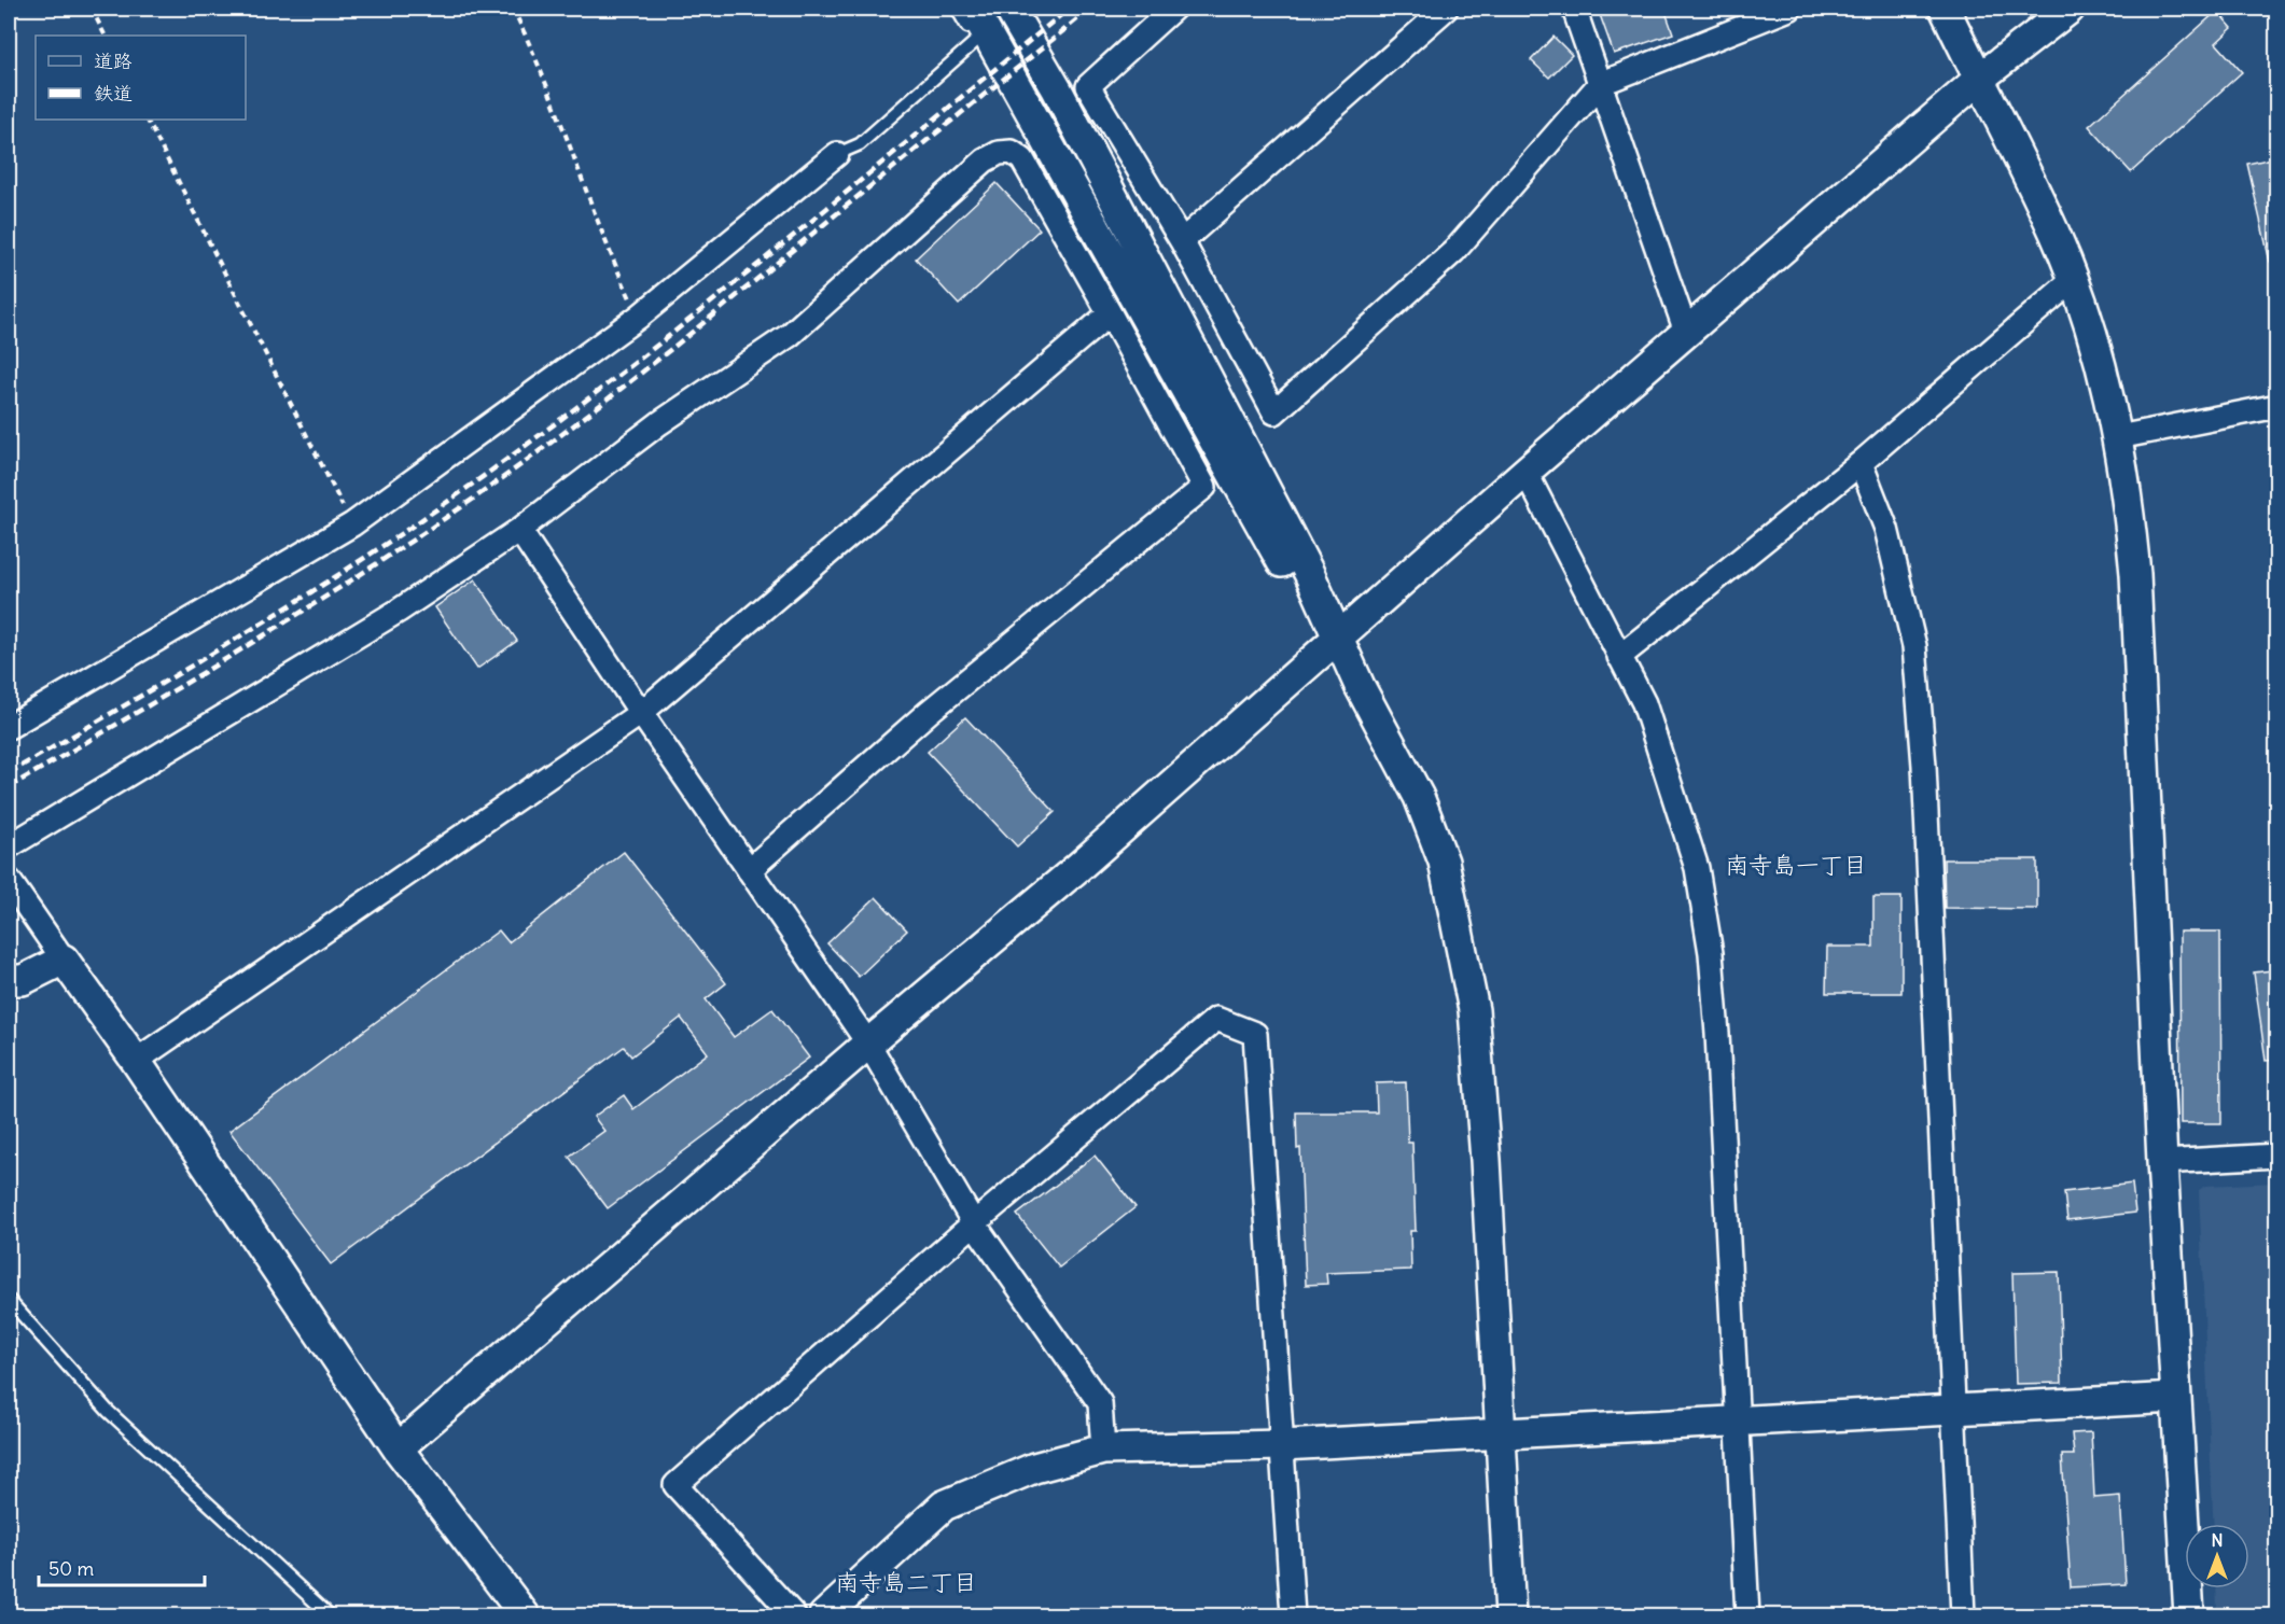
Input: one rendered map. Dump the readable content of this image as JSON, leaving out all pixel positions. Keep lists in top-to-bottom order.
{
  "districts": ["南寺島一丁目", "南寺島二丁目"],
  "legend": ["道路", "鉄道"],
  "scale_bar": "50 m",
  "north": "top"
}
